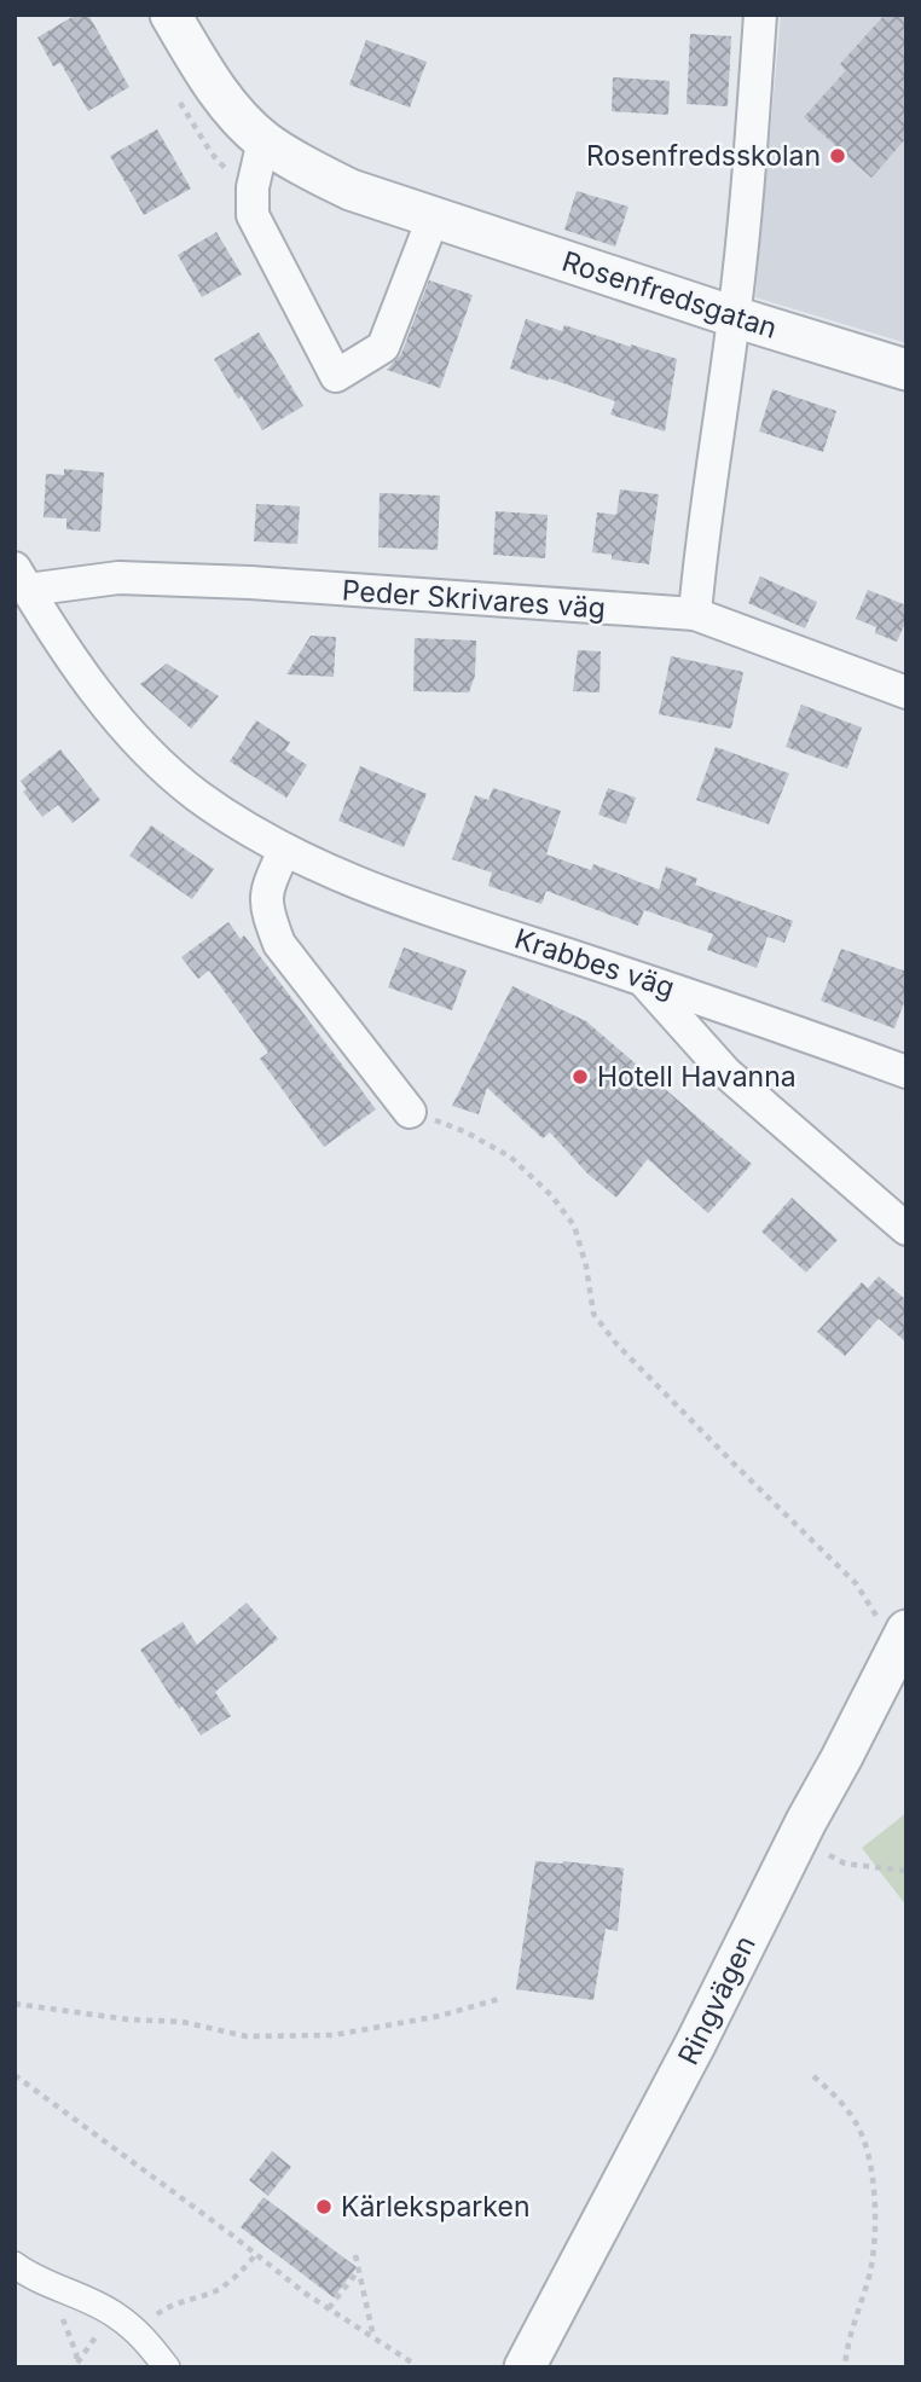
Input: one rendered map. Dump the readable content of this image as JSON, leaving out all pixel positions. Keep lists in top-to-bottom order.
{
  "streets": {
    "street": [
      "Rosenfredsgatan",
      "Peder Skrivares väg",
      "Krabbes väg",
      "Ringvägen"
    ]
  },
  "crossings": [
    ["Peder Skrivares väg", "Krabbes väg"]
  ],
  "places": ["Rosenfredsskolan", "Hotell Havanna", "Kärleksparken"]
}
